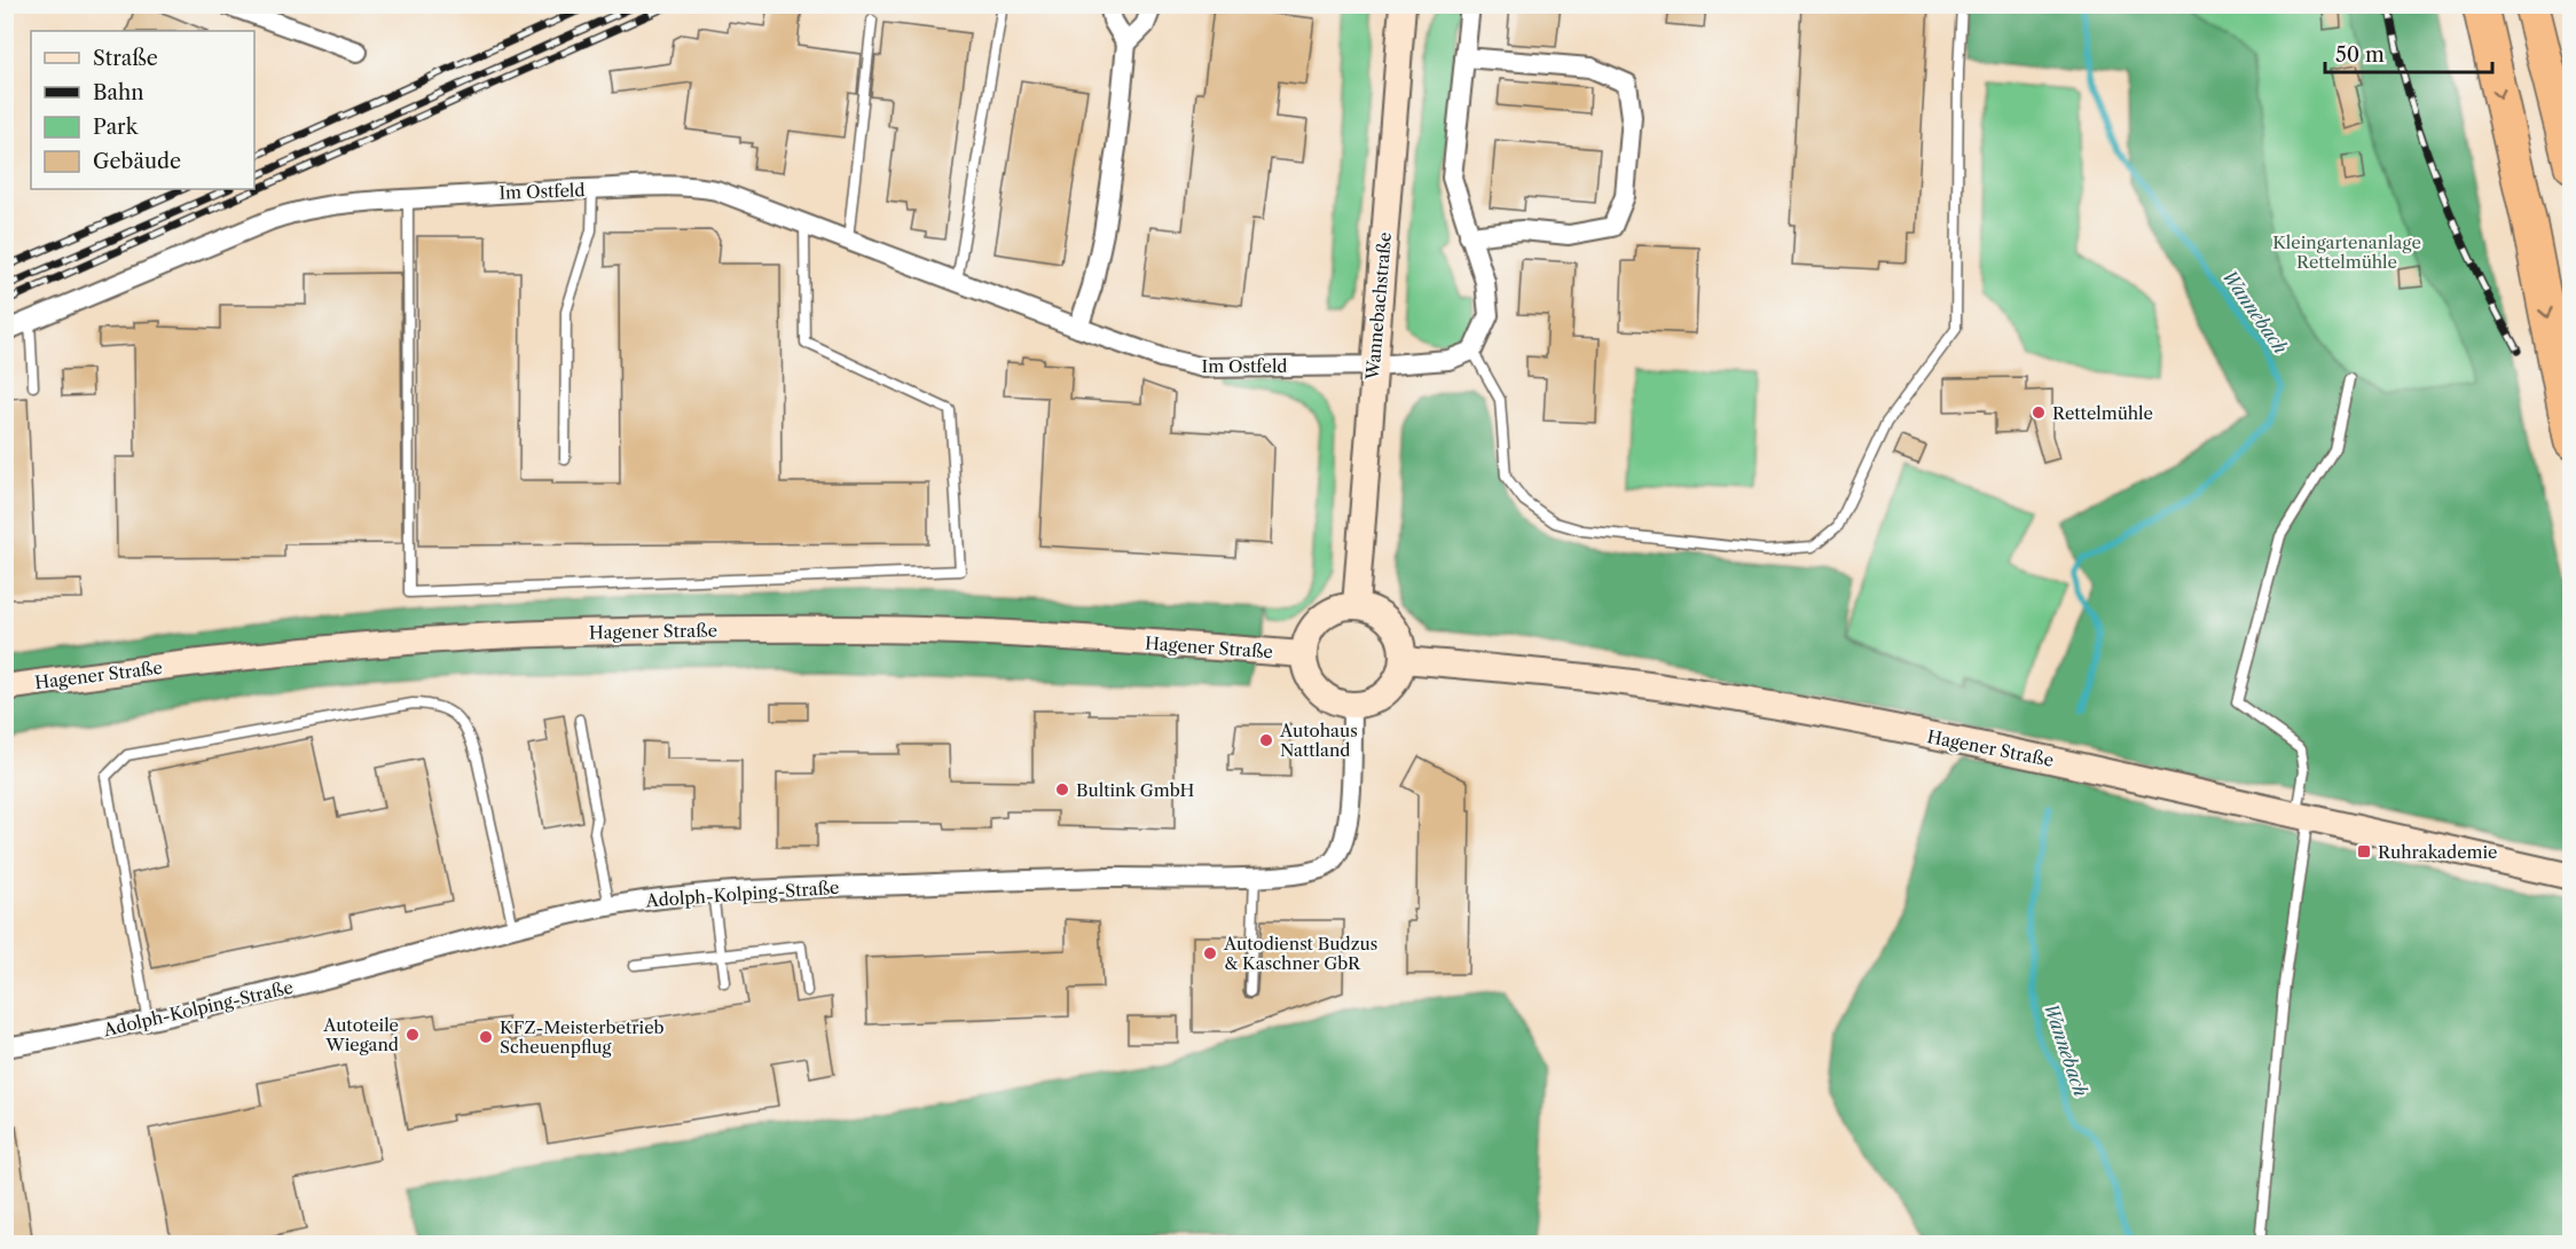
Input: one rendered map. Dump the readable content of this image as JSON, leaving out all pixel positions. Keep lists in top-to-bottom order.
{
  "streets": {
    "main road": ["Wannebachstraße", "Hagener Straße"],
    "street": ["Im Ostfeld", "Adolph-Kolping-Straße"]
  },
  "crossings": [
    ["Im Ostfeld", "Wannebachstraße"],
    ["Wannebachstraße", "Hagener Straße"],
    ["Wannebachstraße", "Adolph-Kolping-Straße"],
    ["Hagener Straße", "Adolph-Kolping-Straße"]
  ],
  "water": ["Wannebach"],
  "parks": ["Kleingartenanlage Rettelmühle"],
  "places": {
    "other": [
      "Rettelmühle",
      "Autohaus Nattland",
      "Bultink GmbH",
      "Autodienst Budzus & Kaschner GbR",
      "Autoteile Wiegand",
      "KFZ-Meisterbetrieb Scheuenpflug"
    ],
    "transit": ["Ruhrakademie"]
  },
  "legend": [
    "Straße",
    "Bahn",
    "Park",
    "Gebäude"
  ],
  "scale_bar": "50 m"
}
